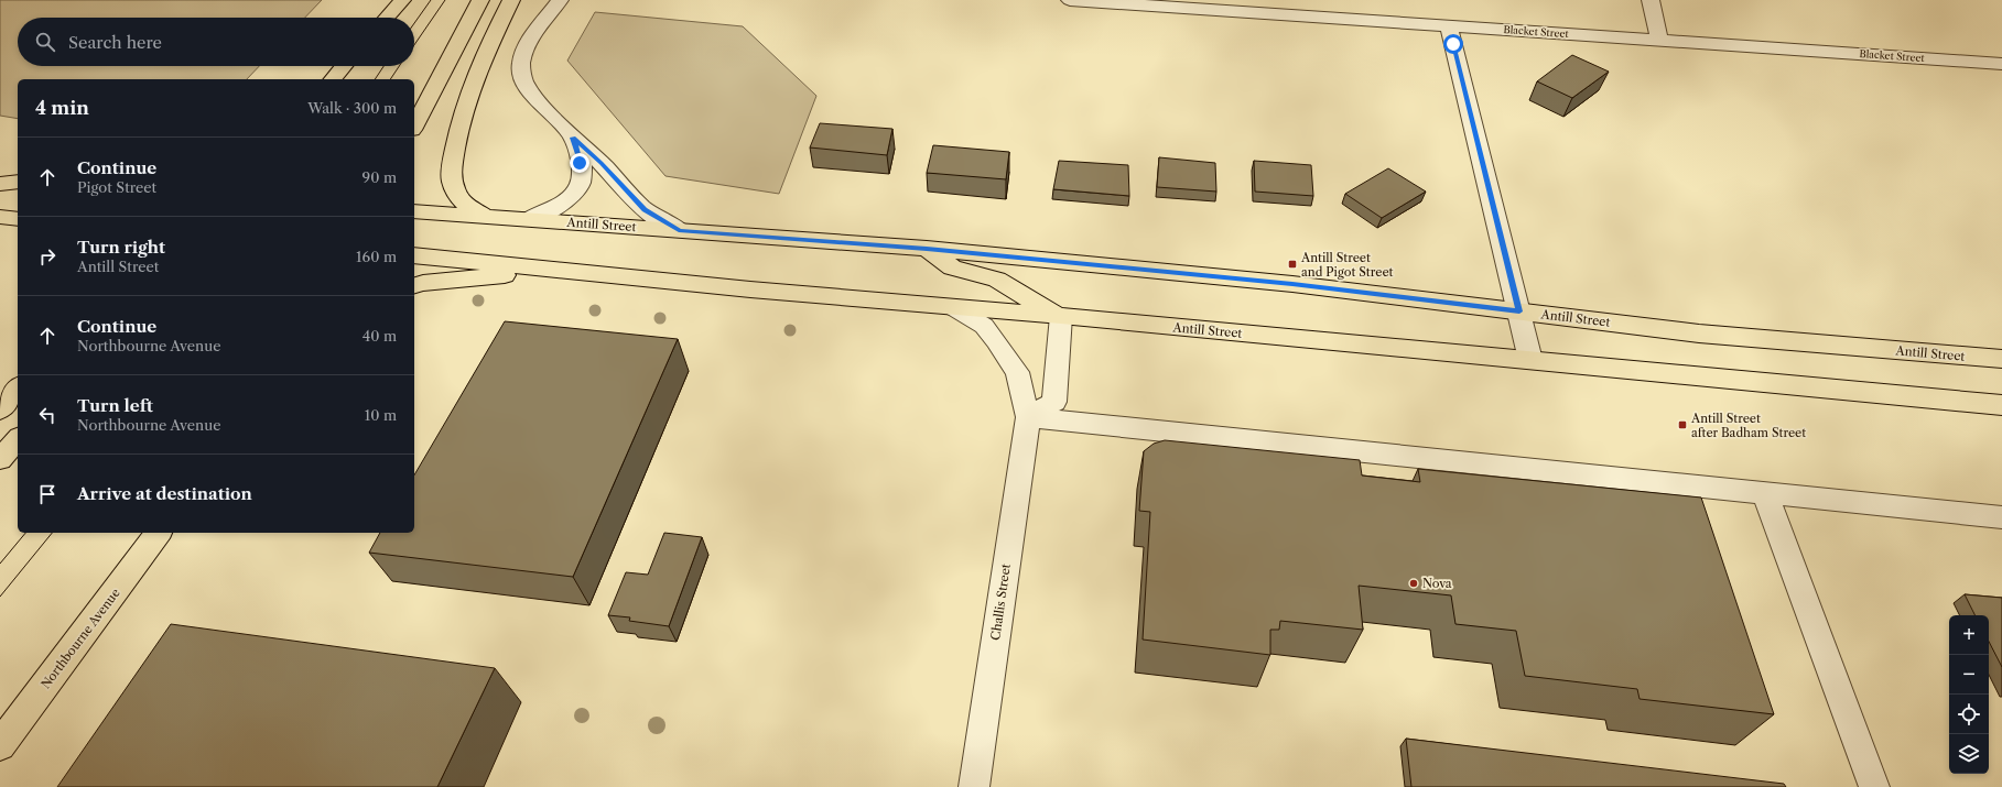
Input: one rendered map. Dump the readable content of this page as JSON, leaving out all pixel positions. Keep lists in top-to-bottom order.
{
  "streets": {
    "main road": ["Antill Street", "Northbourne Avenue"],
    "street": ["Blacket Street", "Challis Street"]
  },
  "crossings": [
    ["Antill Street", "Challis Street"]
  ],
  "places": {
    "transit": ["Antill Street and Pigot Street", "Antill Street after Badham Street"],
    "other": ["Nova"]
  },
  "page": {
    "search": "Search here",
    "heading": ["4 min", "Walk · 300 m"],
    "list": [
      ["Continue", "Pigot Street", "90 m"],
      ["Turn right", "Antill Street", "160 m"],
      ["Continue", "Northbourne Avenue", "40 m"],
      ["Turn left", "Northbourne Avenue", "10 m"],
      "Arrive at destination"
    ],
    "map_buttons": ["+", "−"]
  }
}
